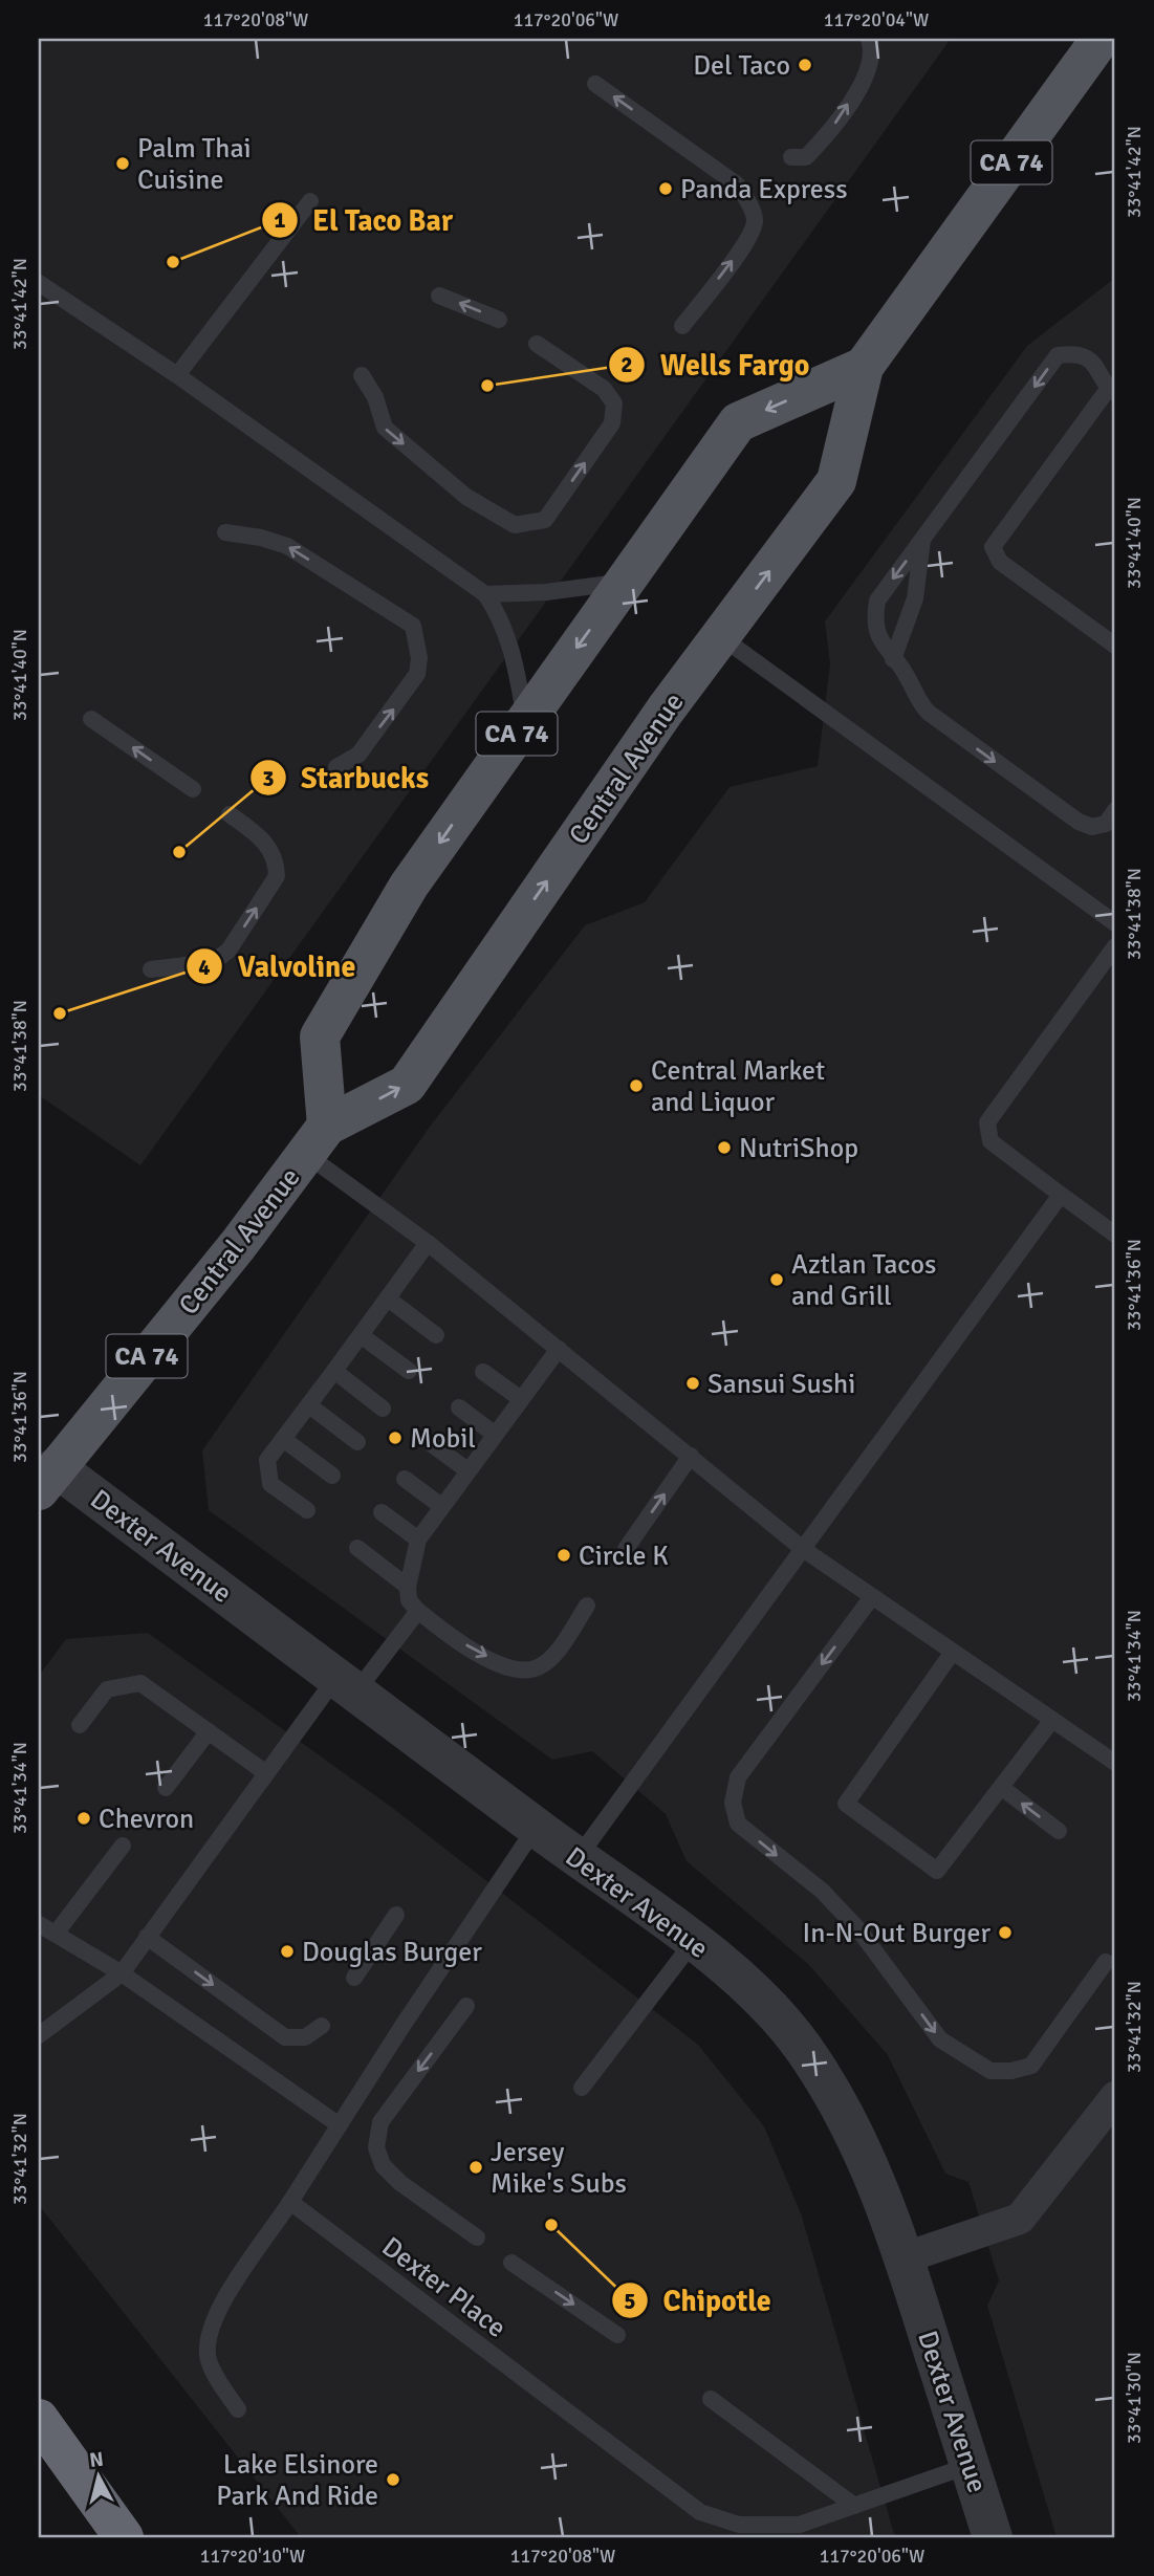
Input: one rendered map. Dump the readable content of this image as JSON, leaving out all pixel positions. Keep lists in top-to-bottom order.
{
  "streets": {
    "main road": ["CA 74", "Central Avenue"],
    "street": ["Dexter Avenue"],
    "lane": ["Dexter Place"]
  },
  "crossings": [
    ["CA 74", "Central Avenue"],
    ["Central Avenue", "Dexter Avenue"],
    ["Dexter Avenue", "Dexter Place"]
  ],
  "places": [
    "Del Taco",
    "Palm Thai Cuisine",
    "Panda Express",
    "El Taco Bar",
    "Wells Fargo",
    "Starbucks",
    "Valvoline",
    "Central Market and Liquor",
    "NutriShop",
    "Aztlan Tacos and Grill",
    "Sansui Sushi",
    "Mobil",
    "Circle K",
    "Chevron",
    "In-N-Out Burger",
    "Douglas Burger",
    "Jersey Mike's Subs",
    "Chipotle",
    "Lake Elsinore Park And Ride"
  ],
  "north": "top",
  "coordinates": [
    "117°20'08\"W",
    "117°20'06\"W",
    "117°20'04\"W",
    "33°41'42\"N",
    "33°41'40\"N",
    "33°41'38\"N",
    "33°41'36\"N",
    "33°41'34\"N",
    "33°41'32\"N",
    "33°41'30\"N",
    "117°20'10\"W"
  ]
}
